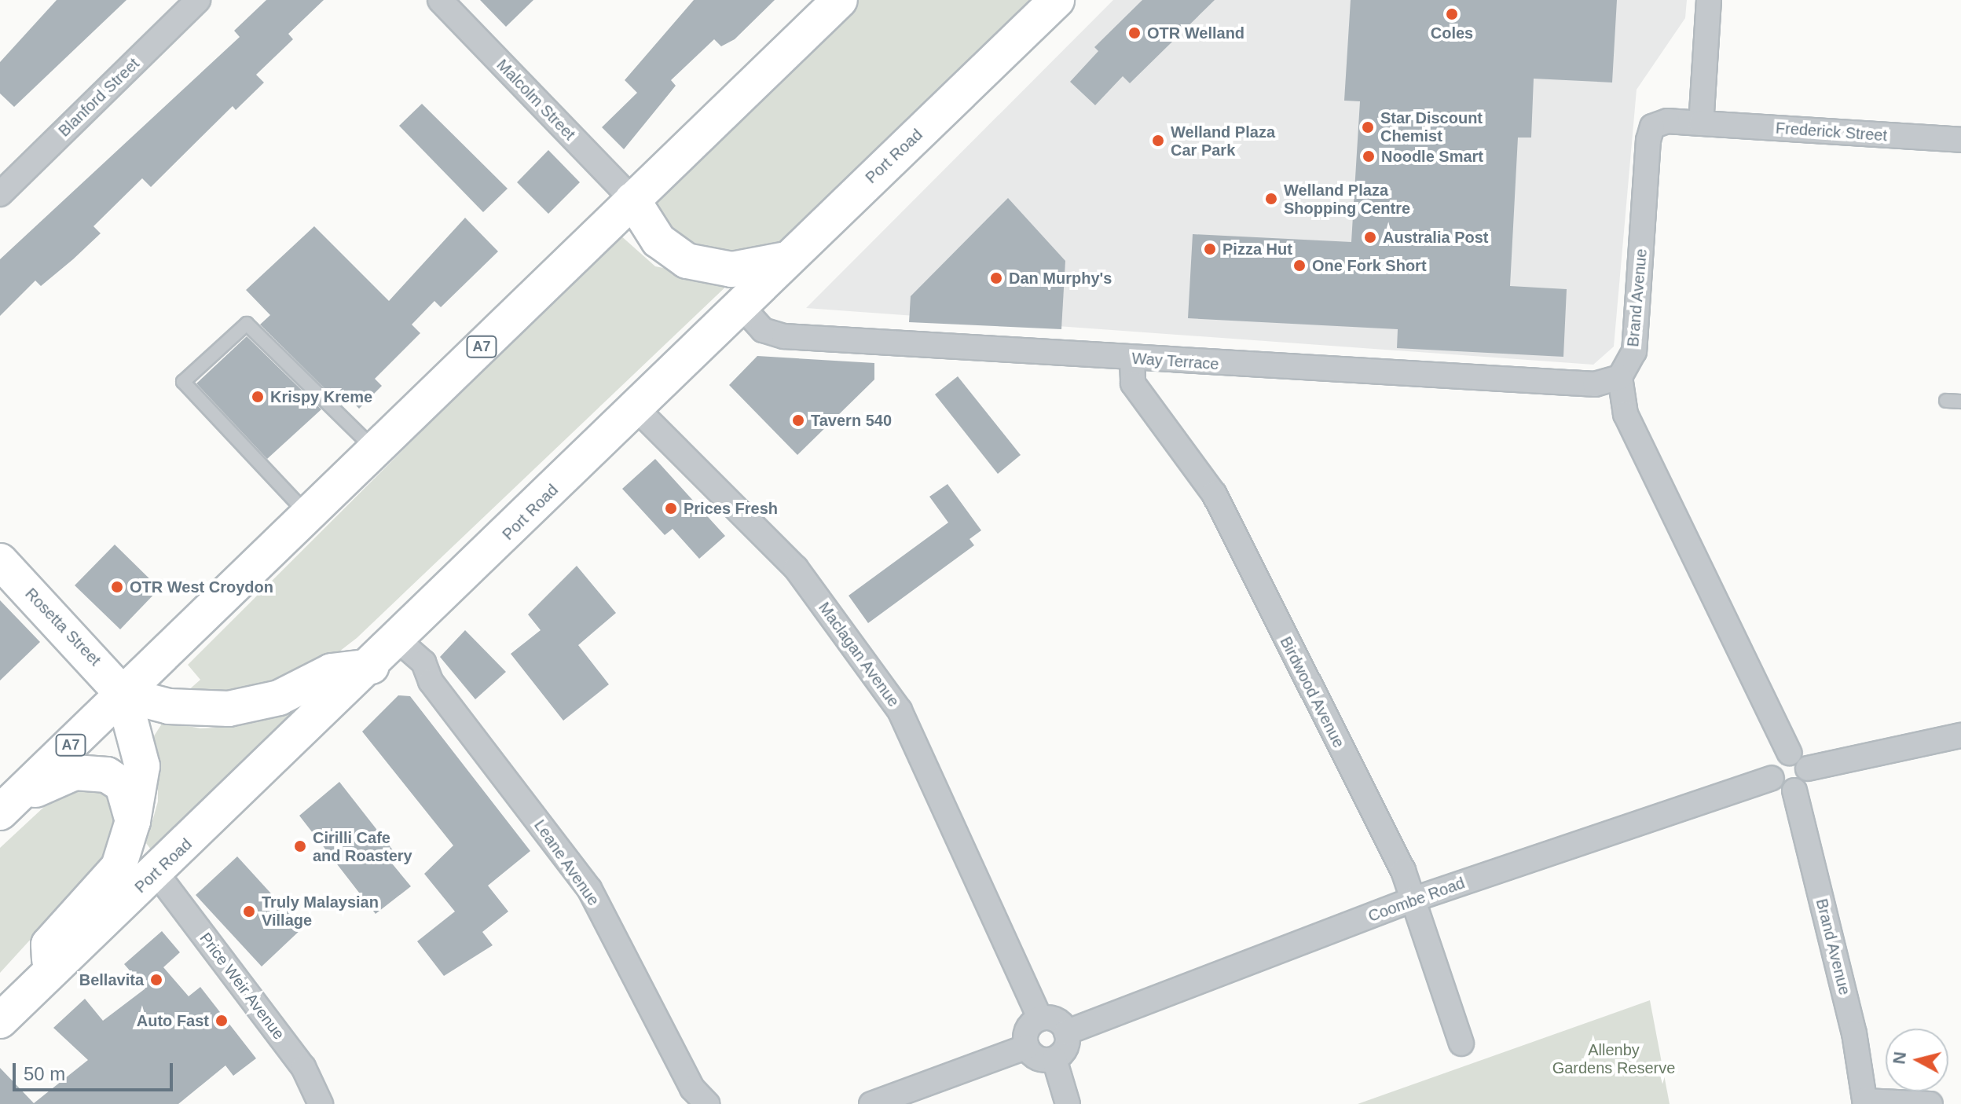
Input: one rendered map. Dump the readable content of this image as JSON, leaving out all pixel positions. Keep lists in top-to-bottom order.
{
  "streets": {
    "main road": ["Port Road", "A7", "Rosetta Street"],
    "street": [
      "Blanford Street",
      "Malcolm Street",
      "Frederick Street",
      "Brand Avenue",
      "Way Terrace",
      "Maclagan Avenue",
      "Birdwood Avenue",
      "Leane Avenue",
      "Coombe Road",
      "Price Weir Avenue"
    ]
  },
  "crossings": [
    ["Malcolm Street", "A7"],
    ["Frederick Street", "Brand Avenue"],
    ["Port Road", "Way Terrace"],
    ["Port Road", "Maclagan Avenue"],
    ["Port Road", "Leane Avenue"],
    ["Port Road", "Price Weir Avenue"],
    ["Brand Avenue", "Way Terrace"],
    ["Brand Avenue", "Coombe Road"],
    ["A7", "Rosetta Street"],
    ["Way Terrace", "Birdwood Avenue"],
    ["Maclagan Avenue", "Coombe Road"],
    ["Birdwood Avenue", "Coombe Road"]
  ],
  "parks": ["Allenby Gardens Reserve"],
  "places": [
    "Coles",
    "OTR Welland",
    "Star Discount Chemist",
    "Welland Plaza Car Park",
    "Noodle Smart",
    "Welland Plaza Shopping Centre",
    "Australia Post",
    "Pizza Hut",
    "One Fork Short",
    "Dan Murphy's",
    "Krispy Kreme",
    "Tavern 540",
    "Prices Fresh",
    "OTR West Croydon",
    "Cirilli Cafe and Roastery",
    "Truly Malaysian Village",
    "Bellavita",
    "Auto Fast"
  ],
  "scale_bar": "50 m",
  "north": "left"
}
